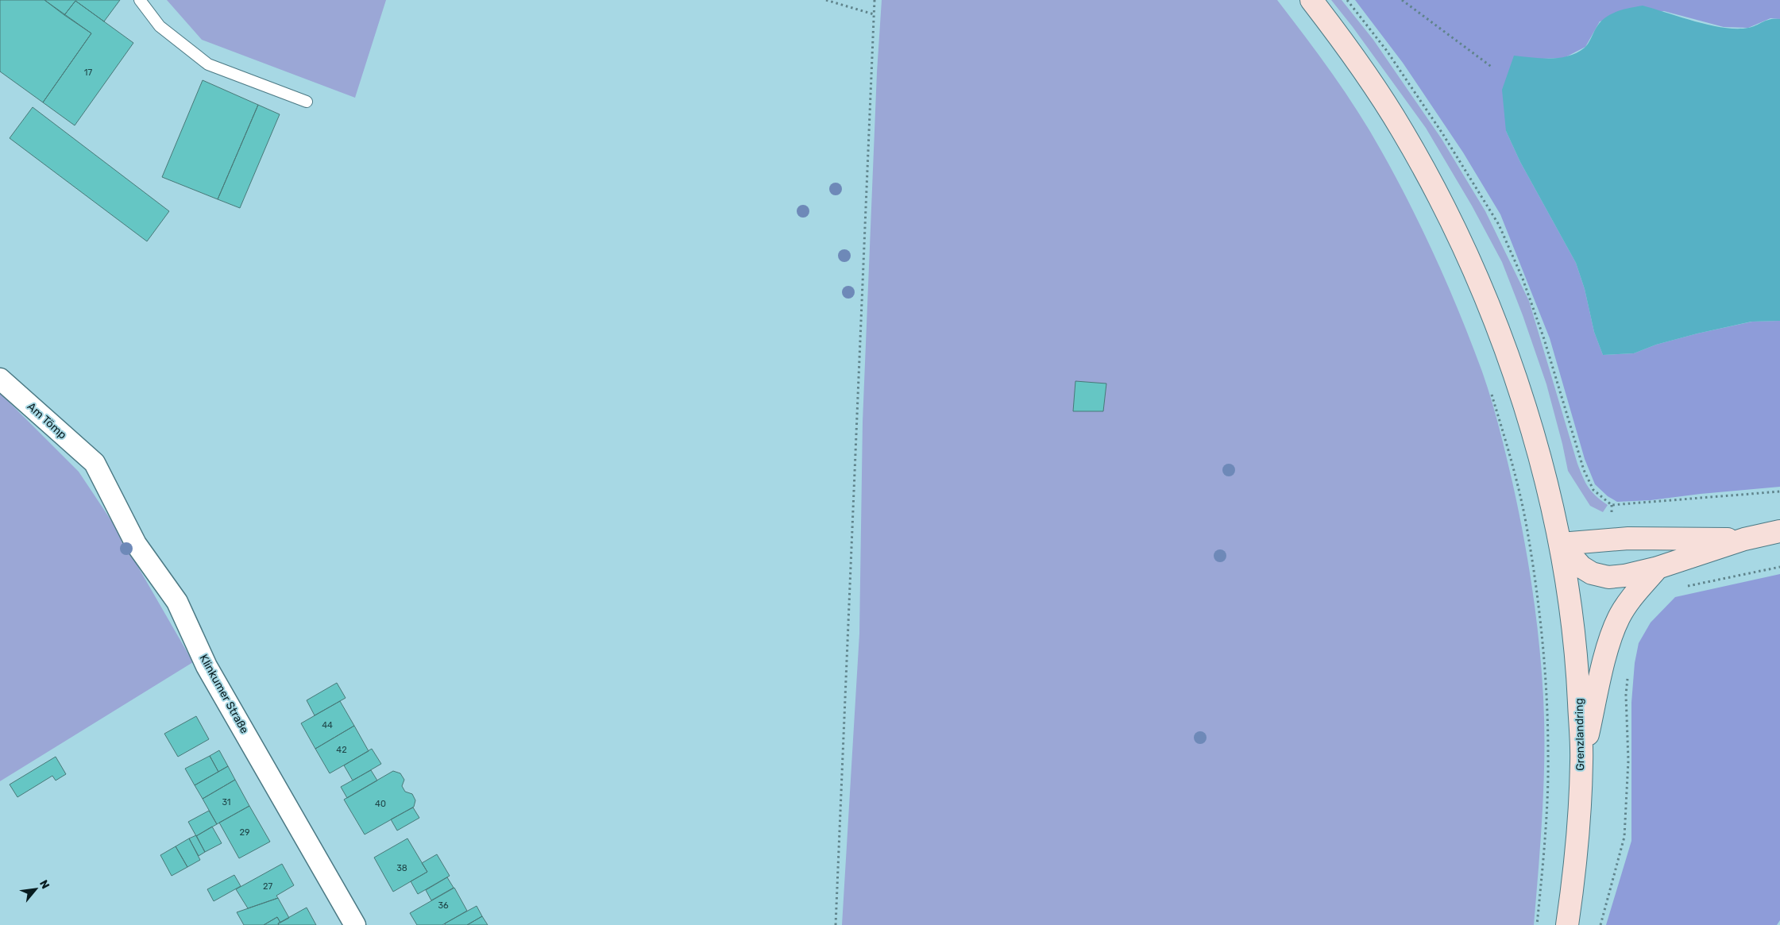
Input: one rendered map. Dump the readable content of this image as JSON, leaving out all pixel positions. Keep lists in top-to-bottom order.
{
  "streets": {
    "main road": ["Grenzlandring"],
    "street": ["Am Tömp", "Klinkumer Straße"]
  },
  "crossings": [
    ["Am Tömp", "Klinkumer Straße"]
  ],
  "house_numbers": [
    "17",
    "44",
    "42",
    "31",
    "40",
    "29",
    "38",
    "27",
    "36"
  ],
  "north": "top right"
}
